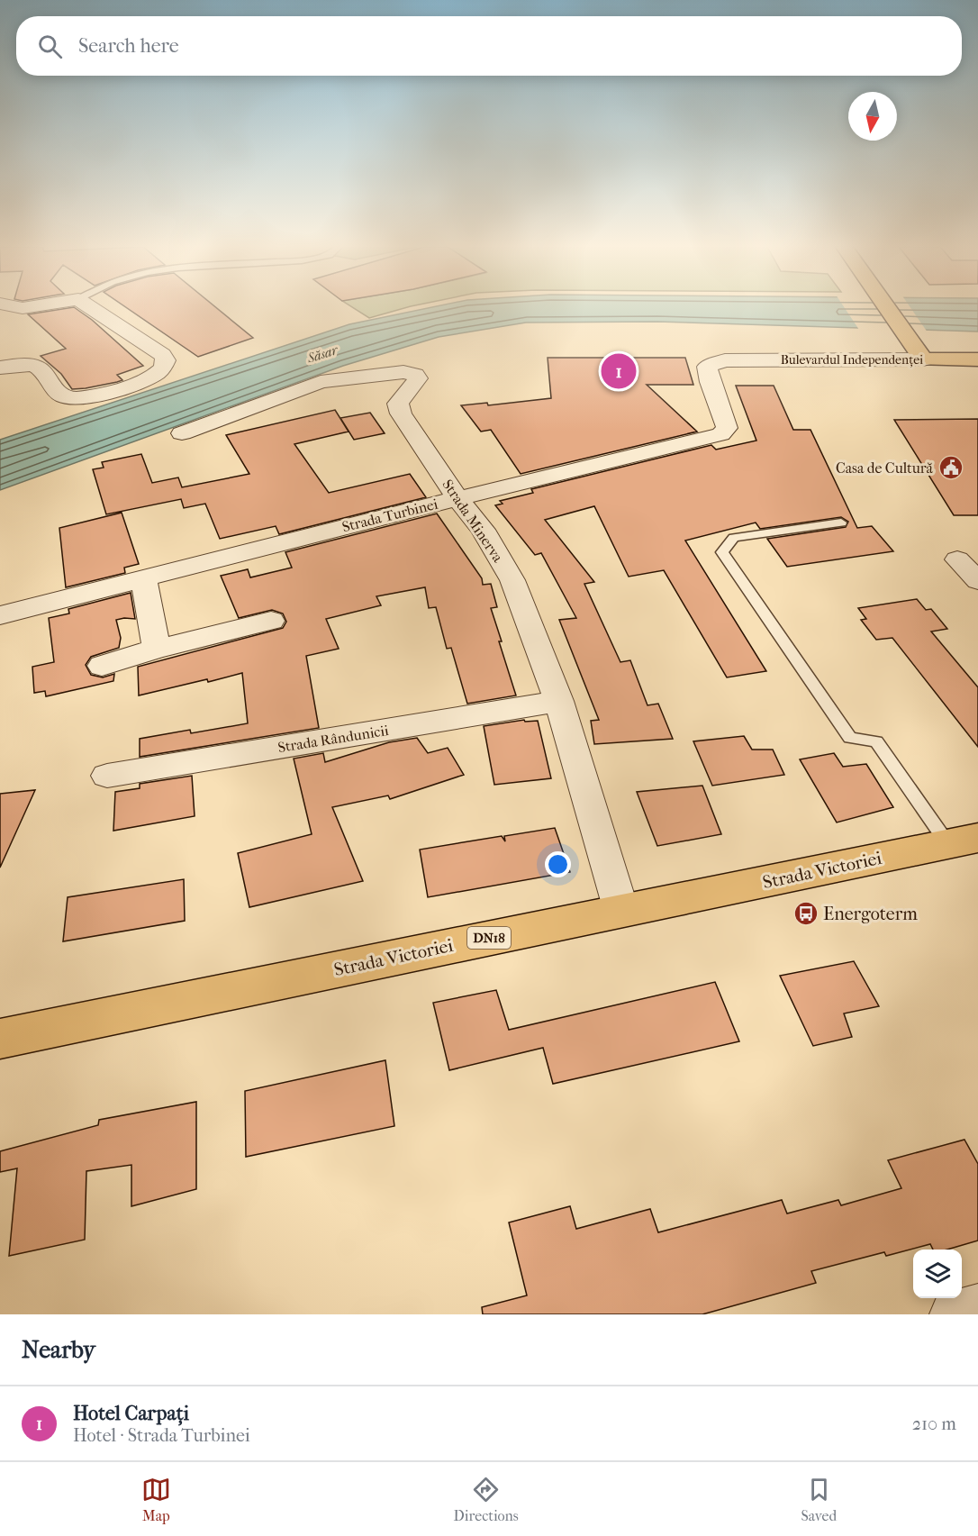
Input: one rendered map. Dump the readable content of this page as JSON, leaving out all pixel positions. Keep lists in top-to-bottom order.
{
  "streets": {
    "main road": ["Bulevardul Independenței", "Strada Victoriei", "DN18"],
    "street": ["Strada Turbinei", "Strada Minerva", "Strada Rândunicii"]
  },
  "crossings": [
    ["Bulevardul Independenței", "Strada Turbinei"],
    ["Strada Turbinei", "Strada Minerva"],
    ["Strada Minerva", "Strada Rândunicii"],
    ["Strada Minerva", "Strada Victoriei"]
  ],
  "water": ["Săsar"],
  "places": {
    "public building": ["Casa de Cultură"],
    "bus stop": ["Energoterm"]
  },
  "north": "bottom",
  "page": {
    "search": "Search here",
    "pins": "1",
    "heading": "Nearby",
    "list": [
      {
        "mark": "1",
        "name": "Hotel Carpați",
        "note": "Hotel · Strada Turbinei",
        "value": "210 m"
      }
    ],
    "nav": ["Map", "Directions", "Saved"]
  }
}
